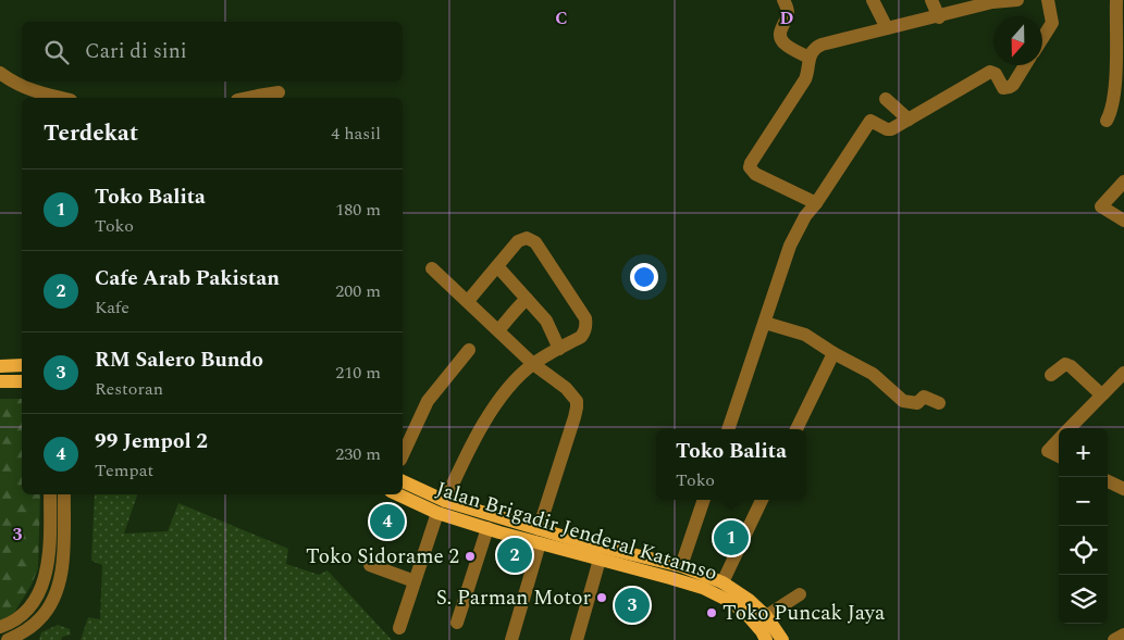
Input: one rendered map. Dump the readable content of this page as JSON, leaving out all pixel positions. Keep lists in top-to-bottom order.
{
  "streets": {
    "main road": ["Jalan Brigadir Jenderal Katamso"]
  },
  "places": ["Toko Sidorame 2", "S. Parman Motor", "Toko Puncak Jaya"],
  "north": "bottom",
  "page": {
    "search": "Cari di sini",
    "heading": ["Terdekat", "4 hasil"],
    "list": [
      {
        "mark": "1",
        "name": "Toko Balita",
        "note": "Toko",
        "value": "180 m"
      },
      {
        "mark": "2",
        "name": "Cafe Arab Pakistan",
        "note": "Kafe",
        "value": "200 m"
      },
      {
        "mark": "3",
        "name": "RM Salero Bundo",
        "note": "Restoran",
        "value": "210 m"
      },
      {
        "mark": "4",
        "name": "99 Jempol 2",
        "note": "Tempat",
        "value": "230 m"
      }
    ],
    "map_buttons": ["+", "−"],
    "popup": ["Toko Balita", "Toko"],
    "pins": [
      "4",
      "1",
      "2",
      "3"
    ]
  },
  "grid": {
    "columns": ["C", "D"],
    "rows": ["3"]
  }
}
